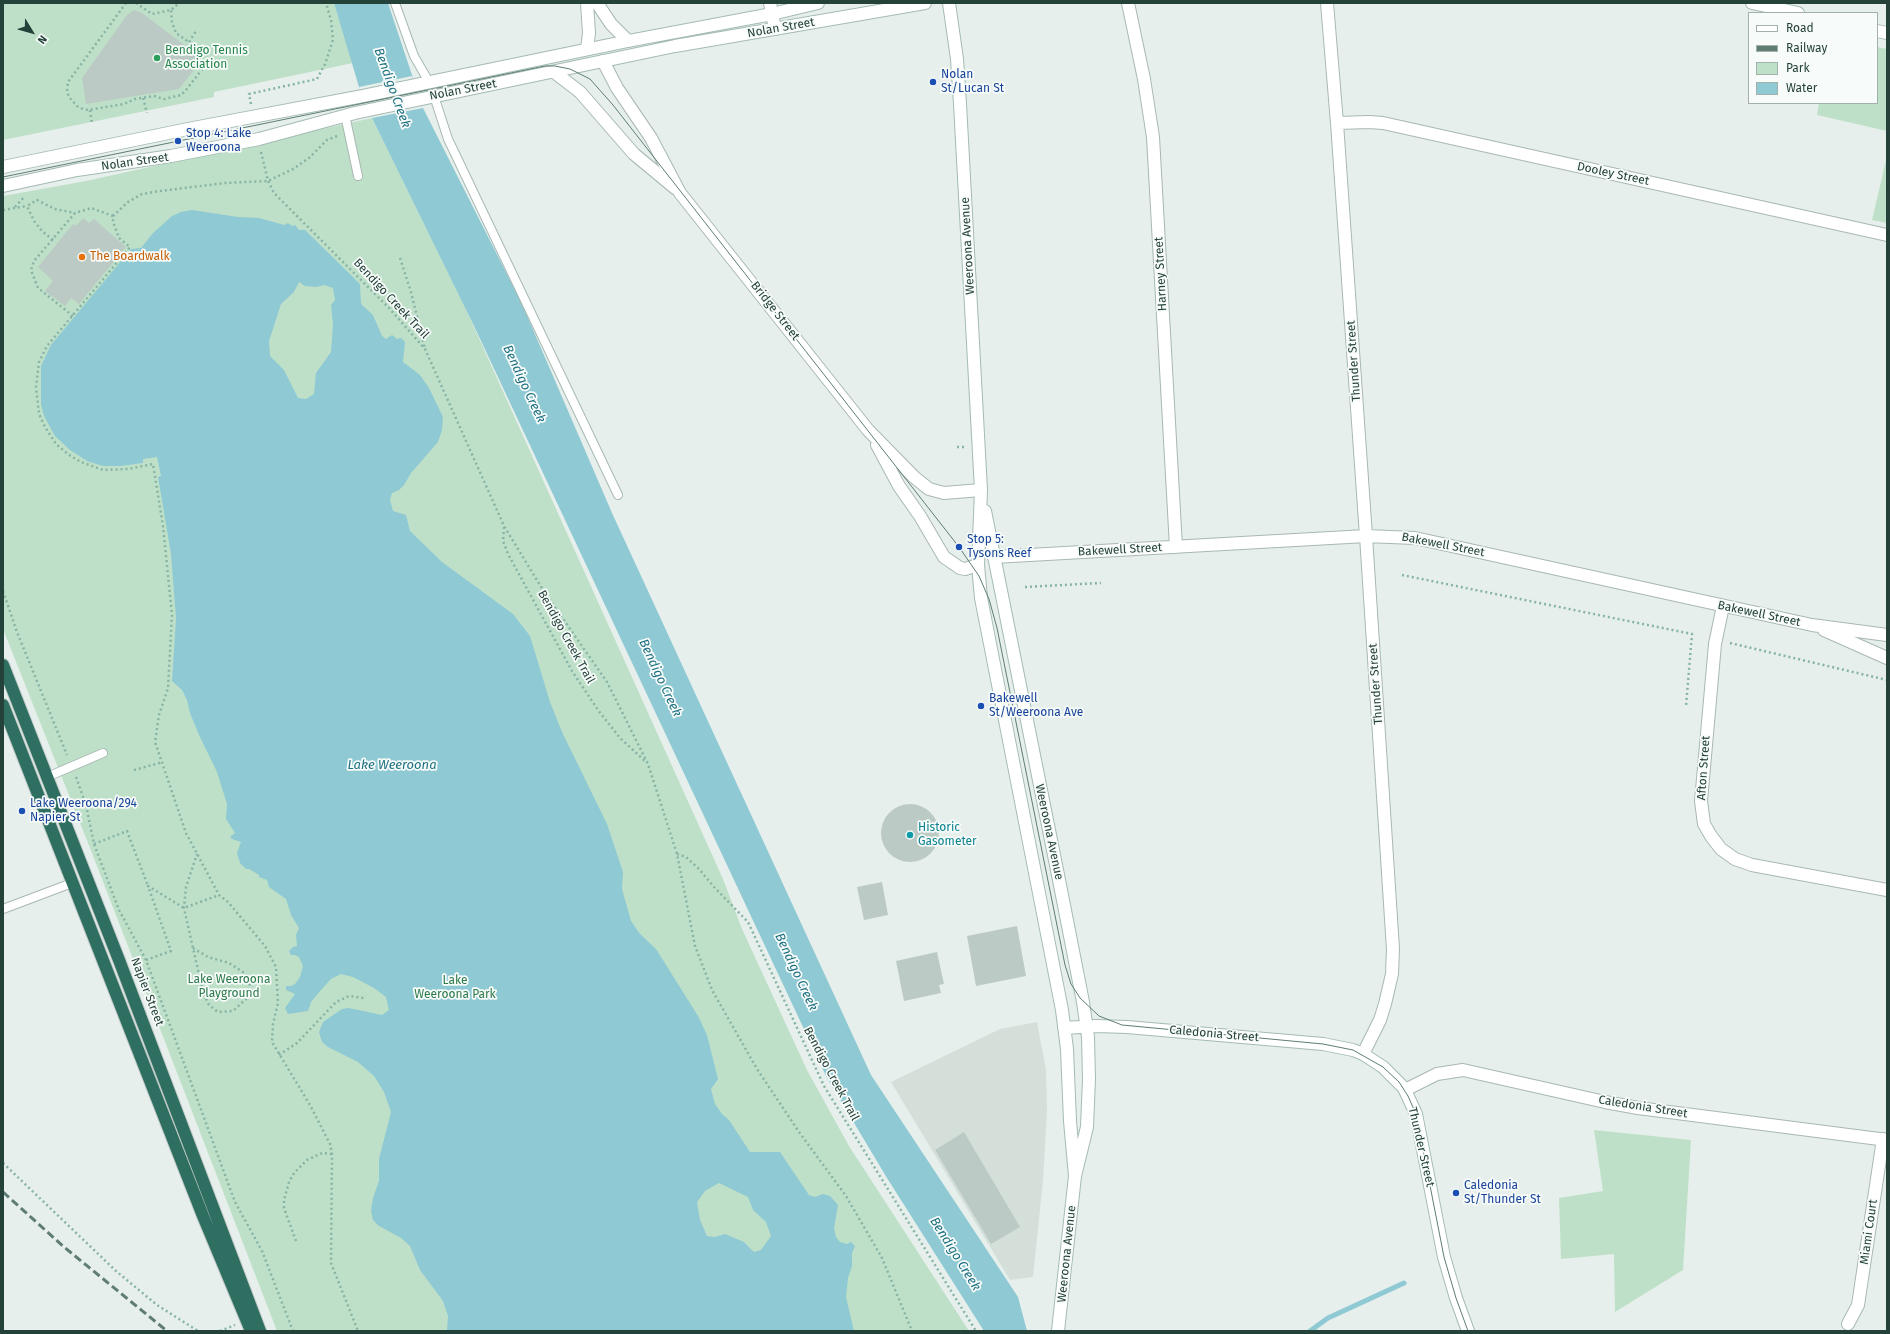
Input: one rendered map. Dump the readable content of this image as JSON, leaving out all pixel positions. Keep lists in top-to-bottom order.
{
  "streets": {
    "highway": ["Napier Street"],
    "street": [
      "Nolan Street",
      "Dooley Street",
      "Weeroona Avenue",
      "Harney Street",
      "Bridge Street",
      "Thunder Street",
      "Bakewell Street",
      "Afton Street",
      "Caledonia Street",
      "Miami Court"
    ],
    "path": ["Bendigo Creek Trail"]
  },
  "crossings": [
    ["Nolan Street", "Bridge Street"],
    ["Dooley Street", "Thunder Street"],
    ["Weeroona Avenue", "Bridge Street"],
    ["Weeroona Avenue", "Bakewell Street"],
    ["Weeroona Avenue", "Caledonia Street"],
    ["Harney Street", "Bakewell Street"],
    ["Thunder Street", "Bakewell Street"],
    ["Thunder Street", "Caledonia Street"],
    ["Bakewell Street", "Afton Street"],
    ["Caledonia Street", "Miami Court"]
  ],
  "water": ["Bendigo Creek", "Lake Weeroona"],
  "parks": ["Lake Weeroona Playground", "Lake Weeroona Park"],
  "places": [
    "Bendigo Tennis Association",
    "Nolan St/Lucan St",
    "Stop 4: Lake Weeroona",
    "The Boardwalk",
    "Stop 5: Tysons Reef",
    "Bakewell St/Weeroona Ave",
    "Lake Weeroona/294 Napier St",
    "Historic Gasometer",
    "Caledonia St/Thunder St"
  ],
  "legend": [
    "Road",
    "Railway",
    "Park",
    "Water"
  ],
  "north": "bottom right"
}
